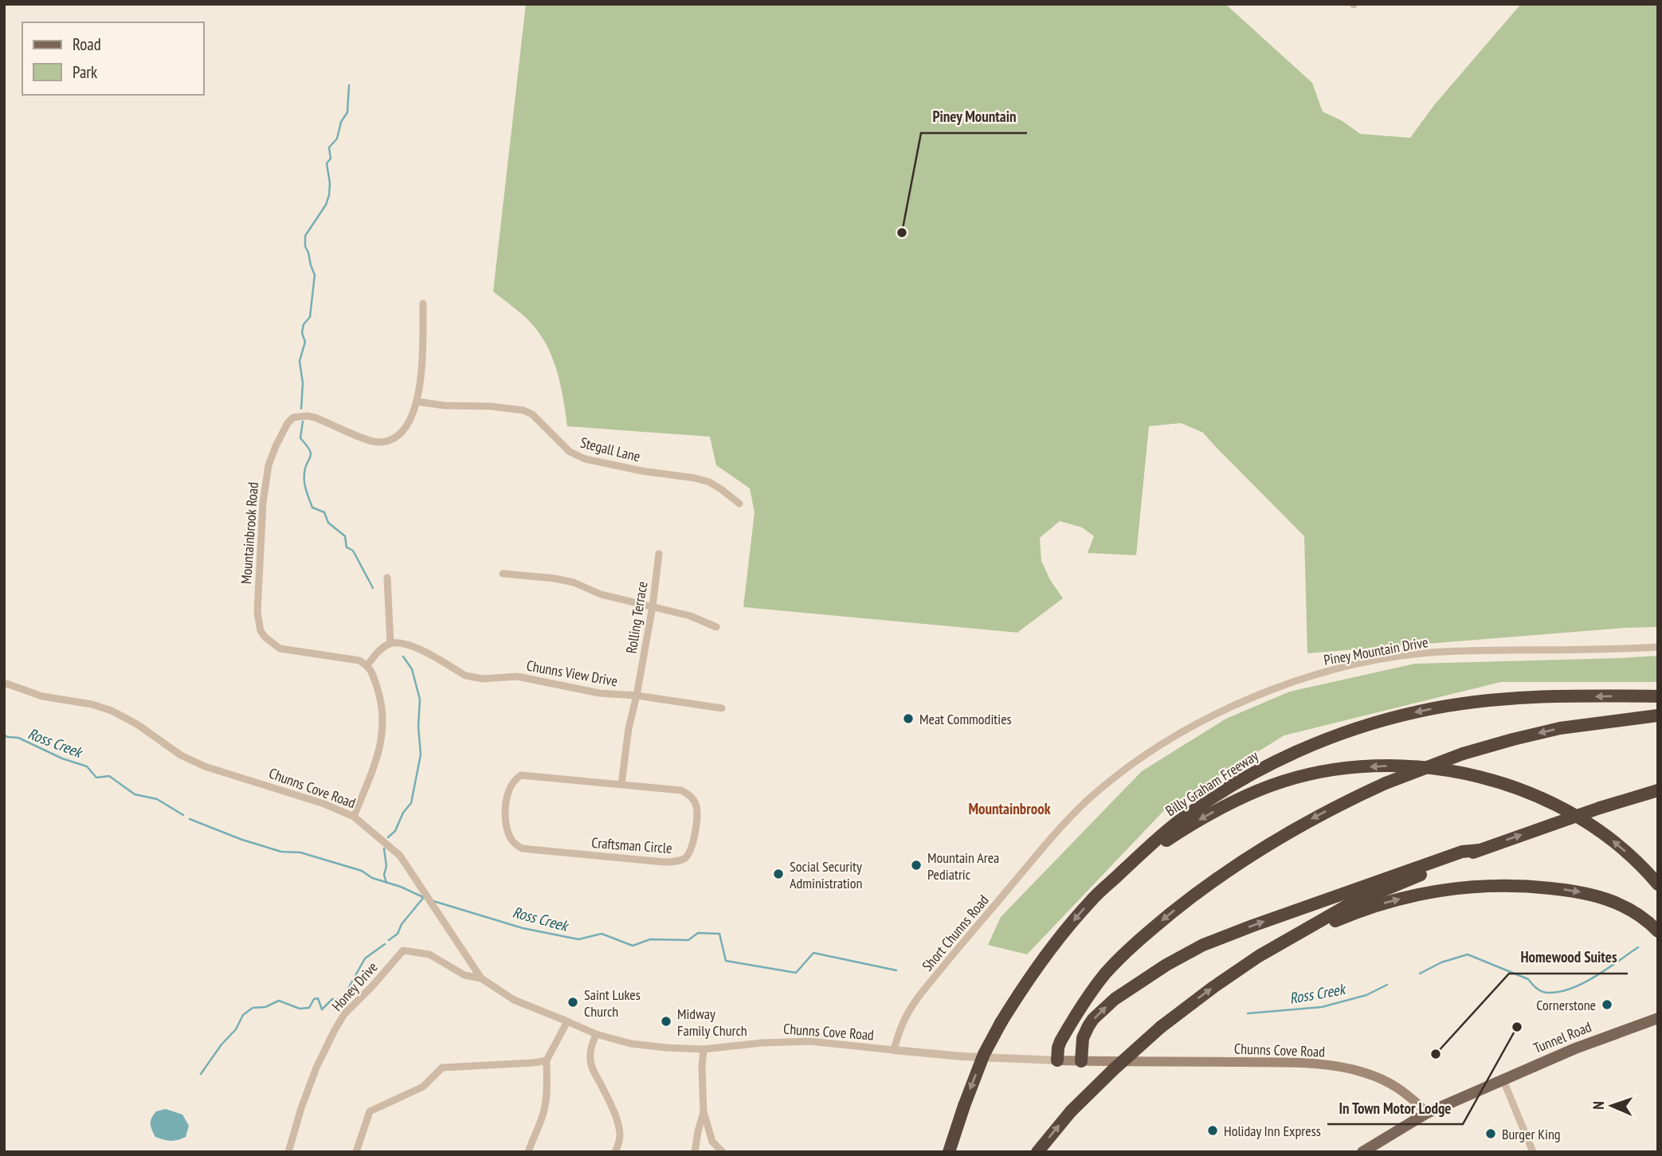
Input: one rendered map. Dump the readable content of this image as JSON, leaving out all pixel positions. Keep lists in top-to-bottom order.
{
  "streets": {
    "highway": ["Billy Graham Freeway"],
    "main road": ["Chunns Cove Road", "Tunnel Road"],
    "street": [
      "Stegall Lane",
      "Mountainbrook Road",
      "Rolling Terrace",
      "Piney Mountain Drive",
      "Chunns View Drive",
      "Craftsman Circle",
      "Short Chunns Road",
      "Honey Drive"
    ]
  },
  "crossings": [
    ["Stegall Lane", "Mountainbrook Road"],
    ["Rolling Terrace", "Chunns View Drive"],
    ["Rolling Terrace", "Craftsman Circle"],
    ["Piney Mountain Drive", "Short Chunns Road"],
    ["Chunns Cove Road", "Short Chunns Road"],
    ["Chunns Cove Road", "Honey Drive"],
    ["Chunns Cove Road", "Tunnel Road"]
  ],
  "districts": ["Mountainbrook"],
  "water": ["Ross Creek"],
  "places": [
    "Piney Mountain",
    "Meat Commodities",
    "Mountain Area Pediatric",
    "Social Security Administration",
    "Saint Lukes Church",
    "Cornerstone",
    "Midway Family Church",
    "In Town Motor Lodge",
    "Homewood Suites",
    "Holiday Inn Express",
    "Burger King"
  ],
  "legend": ["Road", "Park"],
  "north": "left"
}
